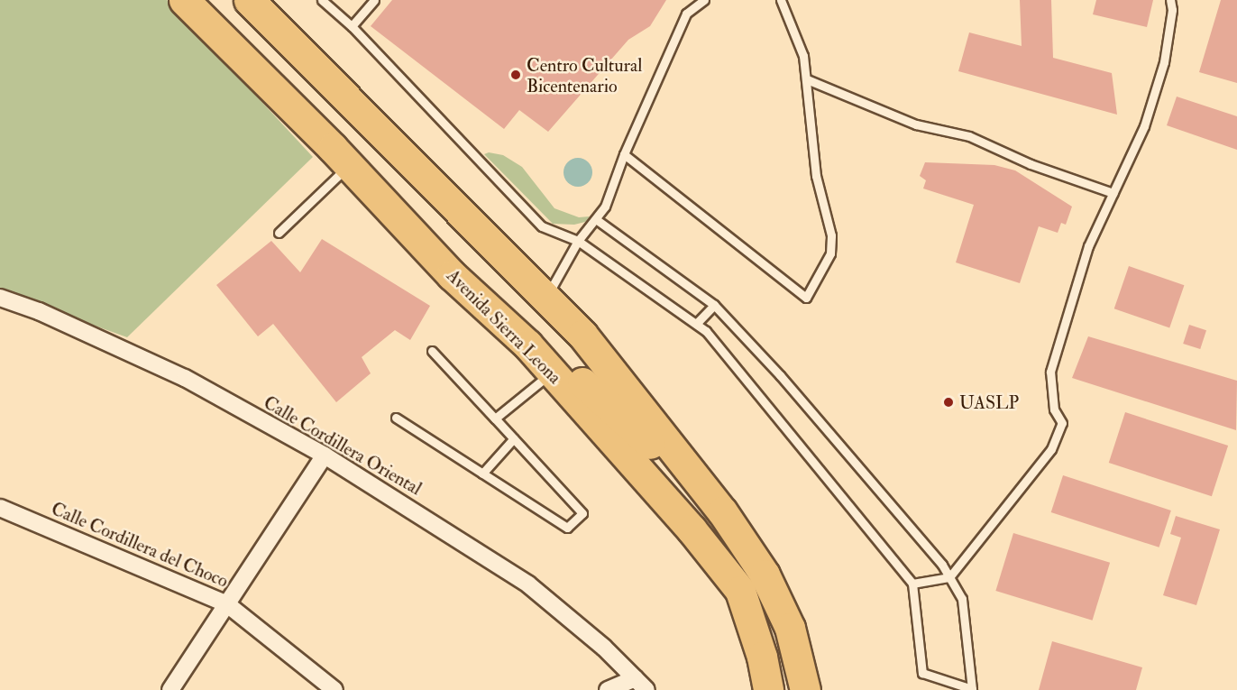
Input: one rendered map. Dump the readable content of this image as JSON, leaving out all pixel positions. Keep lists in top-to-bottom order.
{
  "streets": {
    "highway": ["Avenida Sierra Leona"],
    "street": ["Calle Cordillera Oriental", "Calle Cordillera del Choco"]
  },
  "places": ["Centro Cultural Bicentenario", "UASLP"]
}
